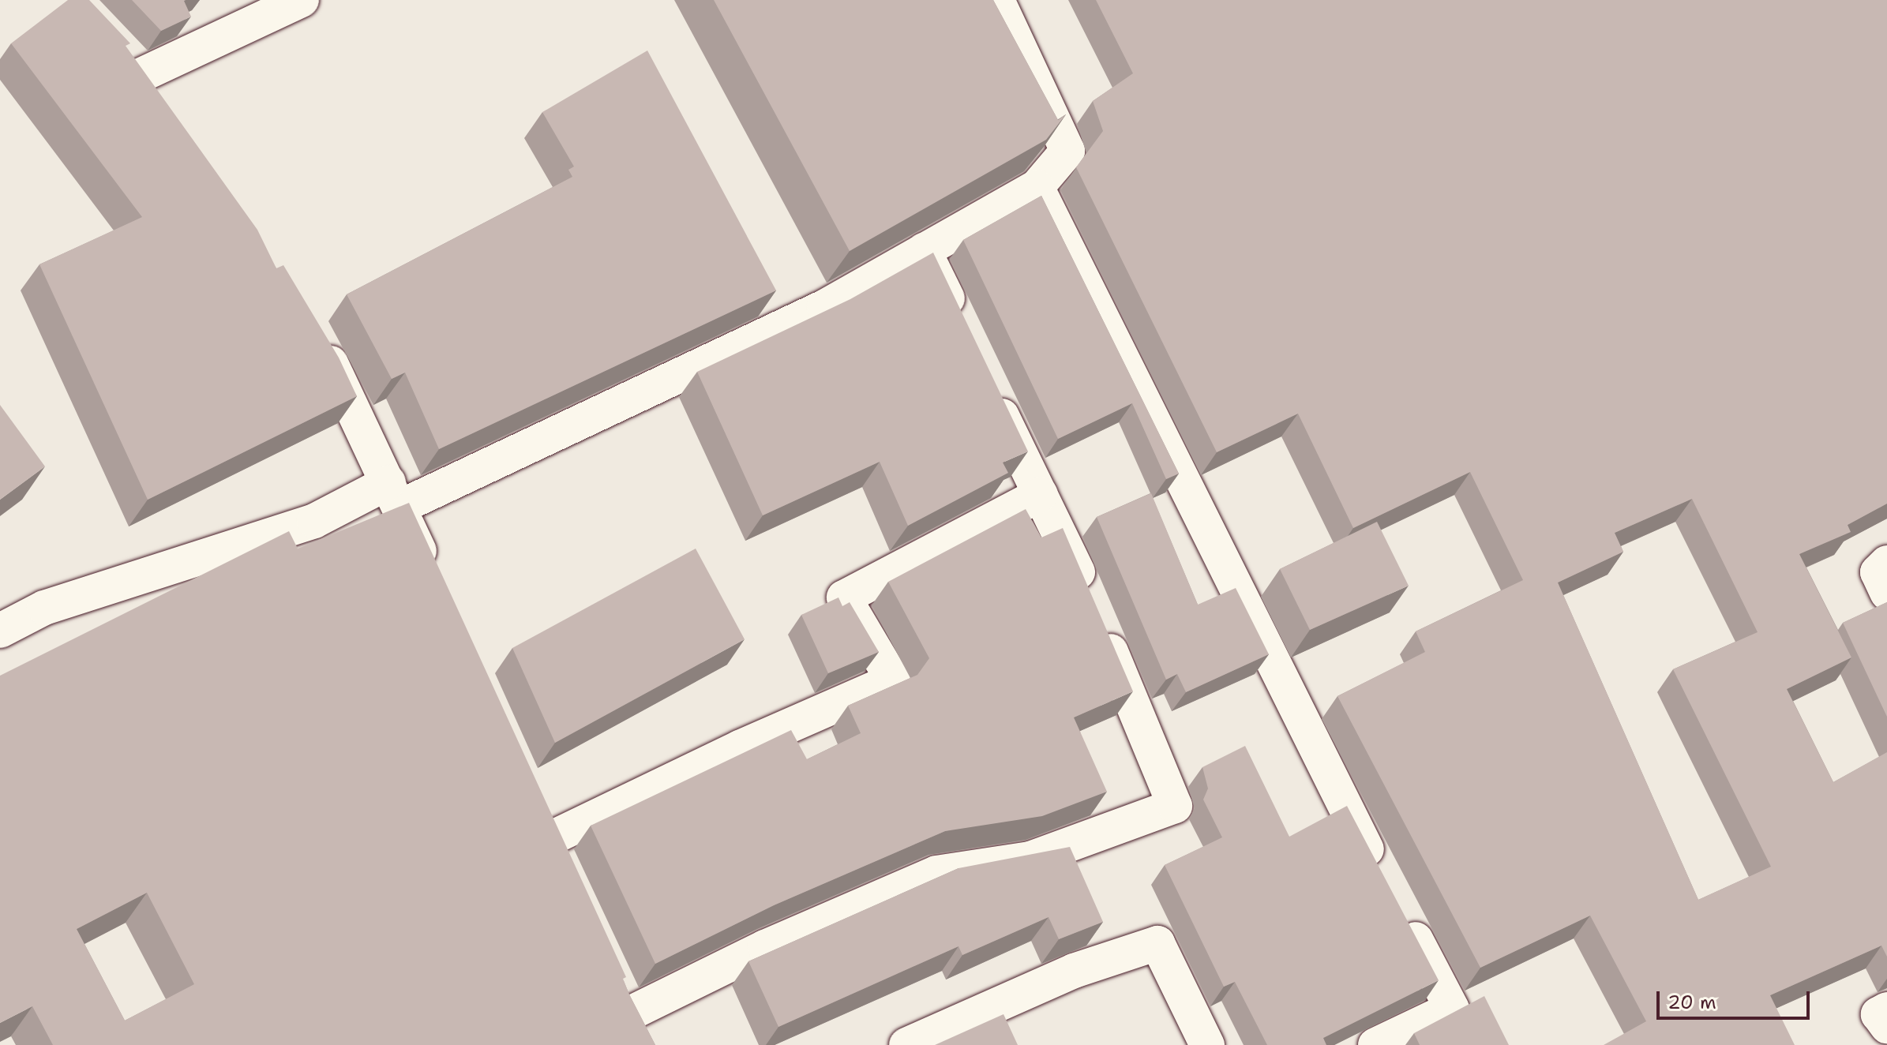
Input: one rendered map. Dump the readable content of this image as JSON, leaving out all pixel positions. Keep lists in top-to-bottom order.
{
  "scale_bar": "20 m"
}
